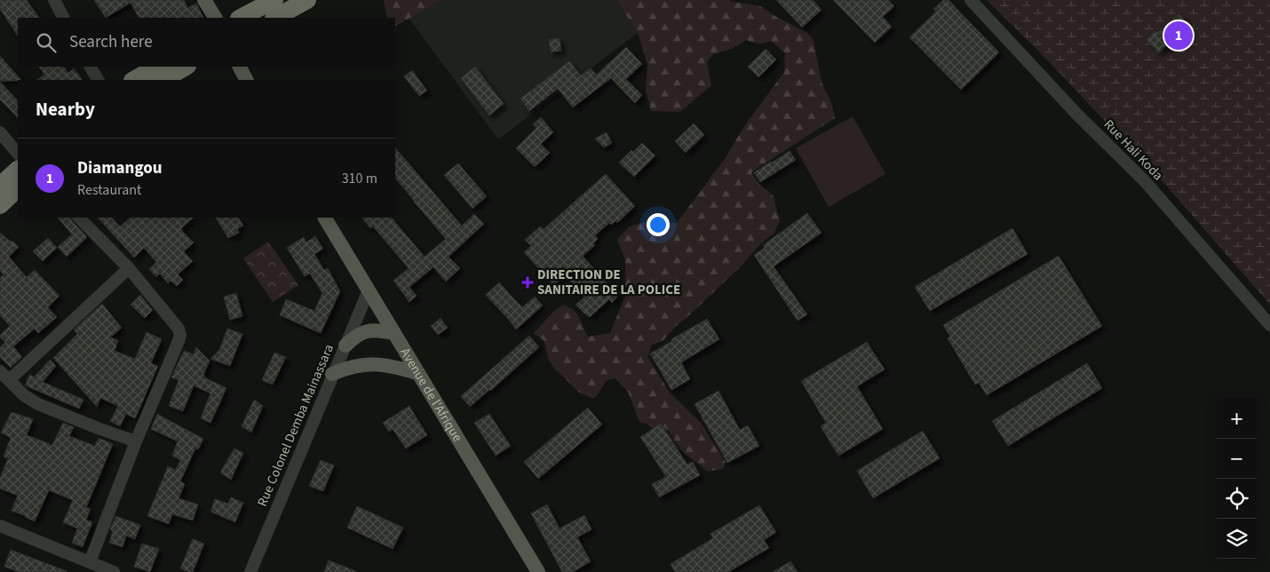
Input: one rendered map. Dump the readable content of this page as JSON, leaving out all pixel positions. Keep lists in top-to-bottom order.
{
  "streets": {
    "main road": ["Avenue de l'Afrique"],
    "street": ["Rue Hali Koda", "Rue Colonel Demba Mainassara"]
  },
  "crossings": [
    ["Avenue de l'Afrique", "Rue Colonel Demba Mainassara"]
  ],
  "places": {
    "health": ["DIRECTION DE SANITAIRE DE LA POLICE"]
  },
  "page": {
    "search": "Search here",
    "pins": "1",
    "heading": "Nearby",
    "list": [
      {
        "mark": "1",
        "name": "Diamangou",
        "note": "Restaurant",
        "value": "310 m"
      }
    ],
    "map_buttons": ["+", "−"]
  }
}
